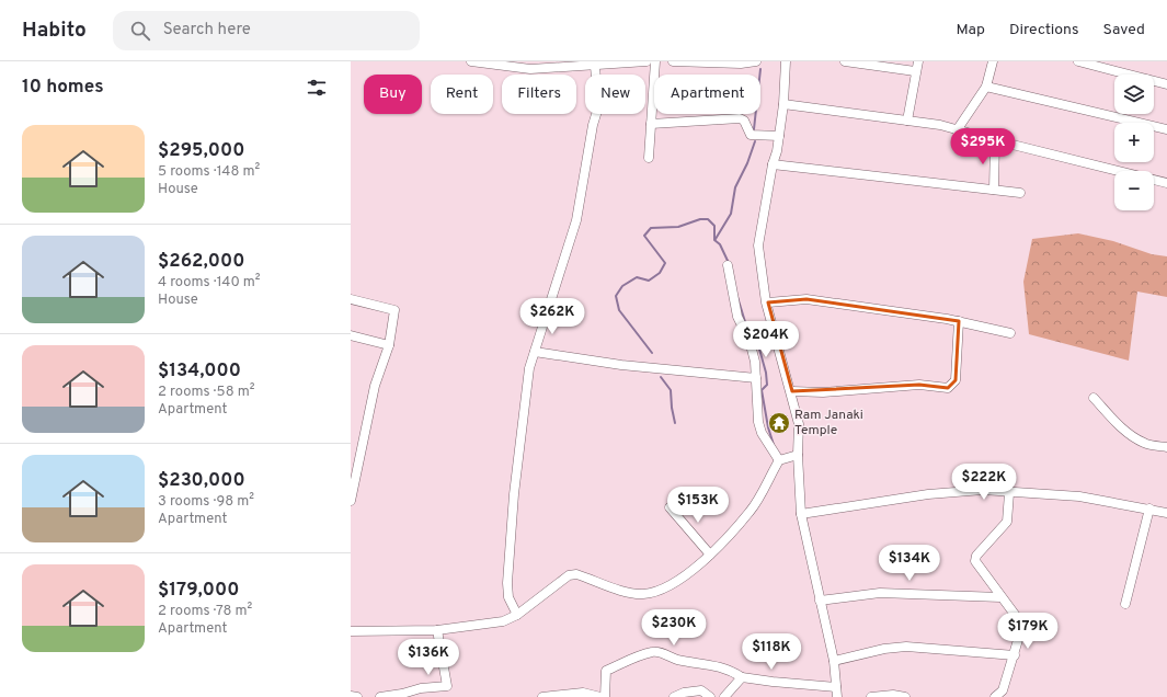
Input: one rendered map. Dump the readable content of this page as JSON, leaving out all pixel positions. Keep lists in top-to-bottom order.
{
  "places": {
    "temple": ["Ram Janaki Temple"]
  },
  "page": {
    "header": "Habito",
    "search": "Search here",
    "nav": ["Map", "Directions", "Saved"],
    "heading": "10 homes",
    "map_buttons": ["+", "−"],
    "chip": [
      "Buy",
      "Rent",
      "Filters",
      "New",
      "Apartment"
    ],
    "list": [
      {
        "name": "$295,000",
        "note": "5 rooms · 148 m² · House"
      },
      {
        "name": "$262,000",
        "note": "4 rooms · 140 m² · House"
      },
      {
        "name": "$134,000",
        "note": "2 rooms · 58 m² · Apartment"
      },
      {
        "name": "$230,000",
        "note": "3 rooms · 98 m² · Apartment"
      },
      {
        "name": "$179,000",
        "note": "2 rooms · 78 m² · Apartment"
      }
    ],
    "price": [
      "$295K",
      "$262K",
      "$204K",
      "$222K",
      "$153K",
      "$134K",
      "$230K",
      "$179K",
      "$118K",
      "$136K"
    ]
  }
}
